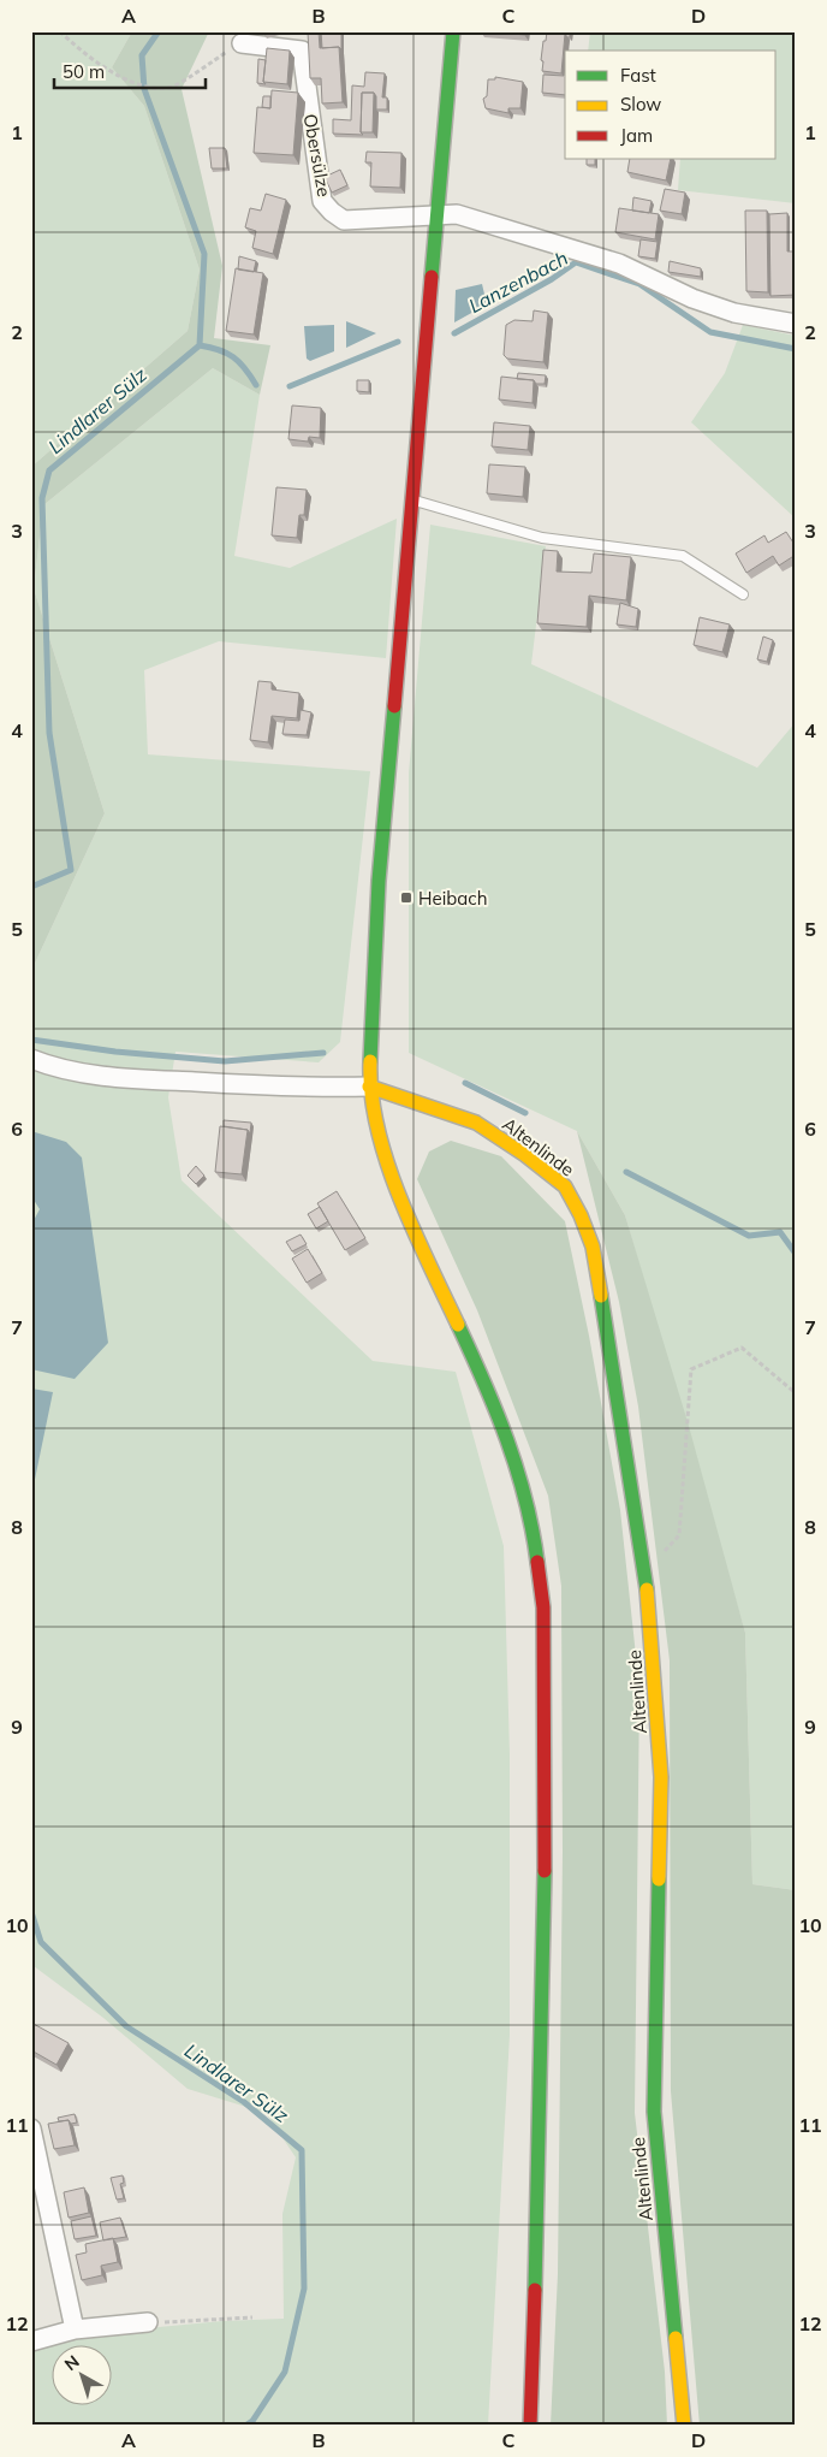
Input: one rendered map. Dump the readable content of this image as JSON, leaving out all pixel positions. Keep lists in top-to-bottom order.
{
  "streets": {
    "main road": ["Altenlinde"],
    "street": ["Obersülze"]
  },
  "water": ["Lanzenbach", "Lindlarer Sülz"],
  "places": {
    "transit": ["Heibach"]
  },
  "legend": ["Fast", "Slow", "Jam"],
  "scale_bar": "50 m",
  "north": "top left",
  "grid": {
    "columns": [
      "A",
      "B",
      "C",
      "D"
    ],
    "rows": [
      "1",
      "2",
      "3",
      "4",
      "5",
      "6",
      "7",
      "8",
      "9",
      "10",
      "11",
      "12"
    ]
  }
}
